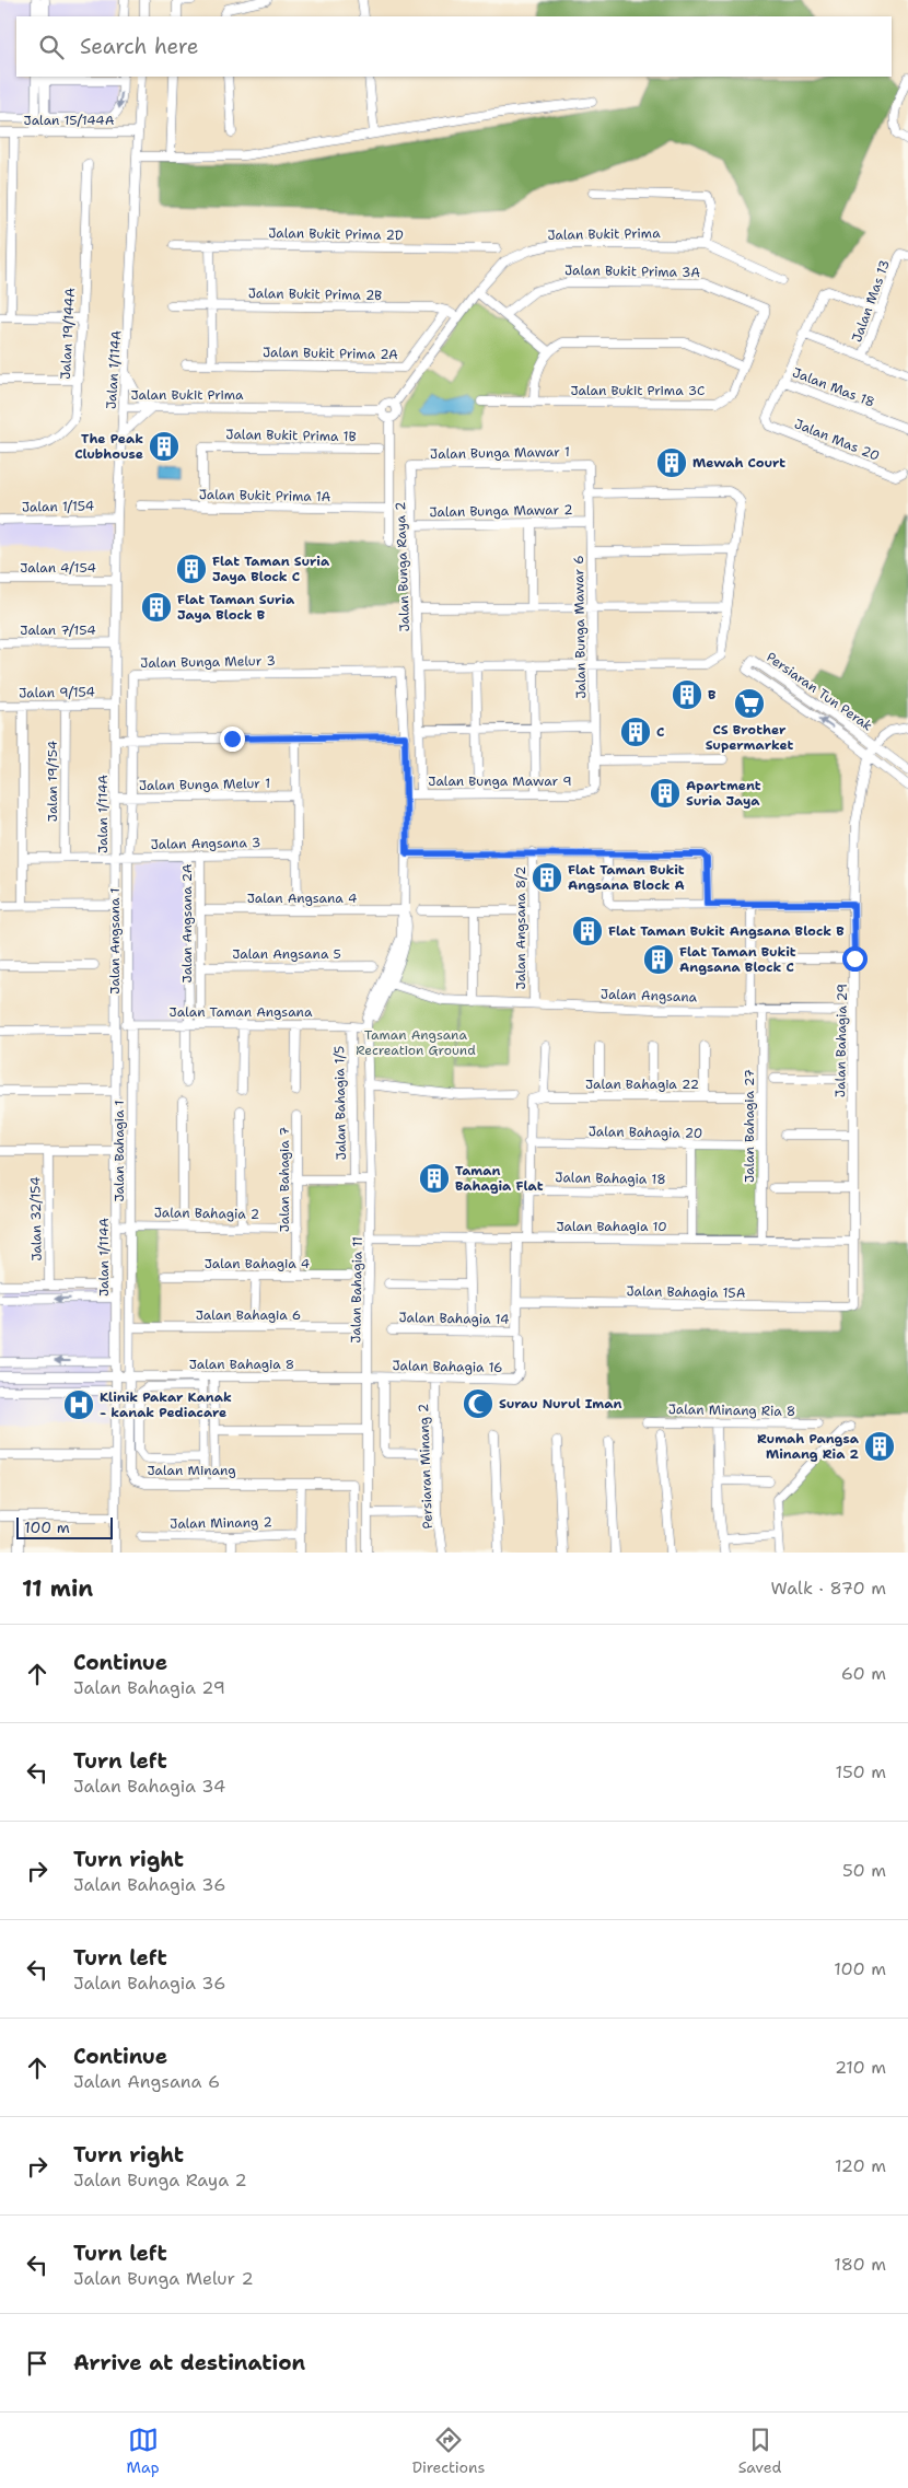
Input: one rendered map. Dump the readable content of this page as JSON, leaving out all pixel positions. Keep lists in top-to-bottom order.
{
  "streets": {
    "street": [
      "Jalan 15/144A",
      "Jalan Bukit Prima 2D",
      "Jalan Bukit Prima",
      "Jalan Bukit Prima 3A",
      "Jalan Bukit Prima 2B",
      "Jalan Mas 13",
      "Jalan 19/144A",
      "Jalan Bukit Prima 2A",
      "Jalan 1/114A",
      "Jalan Mas 18",
      "Jalan Bukit Prima 3C",
      "Jalan Bukit Prima 1B",
      "Jalan Mas 20",
      "Jalan Bunga Mawar 1",
      "Jalan Bukit Prima 1A",
      "Jalan 1/154",
      "Jalan Bunga Mawar 2",
      "Jalan Bunga Raya 2",
      "Jalan 4/154",
      "Jalan Bunga Mawar 6",
      "Jalan 7/154",
      "Jalan Bunga Melur 3",
      "Persiaran Tun Perak",
      "Jalan 9/154",
      "Jalan 19/154",
      "Jalan Bunga Mawar 9",
      "Jalan Bunga Melur 1",
      "Jalan Angsana 3",
      "Jalan Angsana 4",
      "Jalan Angsana 2A",
      "Jalan Angsana 8/2",
      "Jalan Angsana 1",
      "Jalan Angsana 5",
      "Jalan Angsana",
      "Jalan Taman Angsana",
      "Jalan Bahagia 29",
      "Jalan Bahagia 22",
      "Jalan Bahagia 1/5",
      "Jalan Bahagia 27",
      "Jalan Bahagia 20",
      "Jalan Bahagia 1",
      "Jalan Bahagia 18",
      "Jalan Bahagia 7",
      "Jalan Bahagia 2",
      "Jalan 32/154",
      "Jalan Bahagia 10",
      "Jalan Bahagia 4",
      "Jalan Bahagia 11",
      "Jalan Bahagia 15A",
      "Jalan Bahagia 6",
      "Jalan Bahagia 14",
      "Jalan Bahagia 8",
      "Jalan Bahagia 16",
      "Jalan Minang Ria 8",
      "Persiaran Minang 2",
      "Jalan Minang",
      "Jalan Minang 2"
    ]
  },
  "crossings": [
    ["Jalan 15/144A", "Jalan 1/114A"],
    ["Jalan Bukit Prima", "Jalan Bukit Prima 2B"],
    ["Jalan Bukit Prima", "Jalan 1/114A"],
    ["Jalan Bukit Prima 3A", "Jalan Bukit Prima 3C"],
    ["Jalan Bukit Prima 2B", "Jalan Bukit Prima 2A"],
    ["Jalan 1/114A", "Jalan 1/154"],
    ["Jalan 1/114A", "Jalan 4/154"],
    ["Jalan 1/114A", "Jalan 7/154"],
    ["Jalan 1/114A", "Jalan 9/154"],
    ["Jalan 1/114A", "Jalan Bunga Melur 1"],
    ["Jalan 1/114A", "Jalan Angsana 3"],
    ["Jalan 1/114A", "Jalan Taman Angsana"],
    ["Jalan 1/114A", "Jalan Bahagia 2"],
    ["Jalan 1/114A", "Jalan Bahagia 8"],
    ["Jalan Mas 18", "Jalan Mas 20"],
    ["Jalan Bukit Prima 1B", "Jalan Bukit Prima 1A"],
    ["Jalan Bunga Mawar 1", "Jalan Bunga Raya 2"],
    ["Jalan Bunga Mawar 1", "Jalan Bunga Mawar 6"],
    ["Jalan Bunga Mawar 2", "Jalan Bunga Raya 2"],
    ["Jalan Bunga Mawar 2", "Jalan Bunga Mawar 6"],
    ["Jalan Bunga Raya 2", "Jalan Bunga Mawar 9"],
    ["Jalan Bunga Mawar 6", "Jalan Bunga Mawar 9"],
    ["Jalan Bunga Melur 3", "Jalan Bunga Melur 1"],
    ["Jalan Bunga Melur 3", "Jalan Angsana 3"],
    ["Jalan Bunga Melur 3", "Jalan Angsana 1"],
    ["Persiaran Tun Perak", "Jalan Bahagia 29"],
    ["Jalan 9/154", "Jalan 19/154"],
    ["Jalan 19/154", "Jalan Angsana 3"],
    ["Jalan Angsana 3", "Jalan Angsana 2A"],
    ["Jalan Angsana 3", "Jalan Angsana 1"],
    ["Jalan Angsana 4", "Jalan Angsana 2A"],
    ["Jalan Angsana 2A", "Jalan Angsana 5"],
    ["Jalan Angsana 2A", "Jalan Taman Angsana"],
    ["Jalan Angsana 8/2", "Jalan Angsana"],
    ["Jalan Angsana 1", "Jalan Taman Angsana"],
    ["Jalan Angsana 1", "Jalan Bahagia 1"],
    ["Jalan Angsana", "Jalan Bahagia 29"],
    ["Jalan Angsana", "Jalan Bahagia 27"],
    ["Jalan Taman Angsana", "Jalan Bahagia 1/5"],
    ["Jalan Taman Angsana", "Jalan Bahagia 11"],
    ["Jalan Bahagia 29", "Jalan Bahagia 10"],
    ["Jalan Bahagia 29", "Jalan Bahagia 15A"],
    ["Jalan Bahagia 22", "Jalan Bahagia 27"],
    ["Jalan Bahagia 22", "Jalan Bahagia 20"],
    ["Jalan Bahagia 27", "Jalan Bahagia 20"],
    ["Jalan Bahagia 27", "Jalan Bahagia 10"],
    ["Jalan Bahagia 1", "Jalan Bahagia 2"],
    ["Jalan Bahagia 1", "Jalan Bahagia 6"],
    ["Jalan Bahagia 1", "Jalan Bahagia 8"],
    ["Jalan Bahagia 1", "Jalan Minang"],
    ["Jalan Bahagia 7", "Jalan Bahagia 2"],
    ["Jalan Bahagia 7", "Jalan Bahagia 4"],
    ["Jalan Bahagia 10", "Jalan Bahagia 11"],
    ["Jalan Bahagia 11", "Jalan Bahagia 6"],
    ["Jalan Bahagia 11", "Jalan Bahagia 8"],
    ["Jalan Bahagia 11", "Jalan Bahagia 16"],
    ["Jalan Bahagia 14", "Jalan Bahagia 16"],
    ["Jalan Bahagia 8", "Jalan Bahagia 16"],
    ["Jalan Bahagia 8", "Jalan Minang"],
    ["Jalan Bahagia 16", "Persiaran Minang 2"]
  ],
  "parks": ["Taman Angsana Recreation Ground"],
  "places": {
    "building": [
      "The Peak Clubhouse",
      "Mewah Court",
      "Flat Taman Suria Jaya Block C",
      "Flat Taman Suria Jaya Block B",
      "B",
      "C",
      "Apartment Suria Jaya",
      "Flat Taman Bukit Angsana Block A",
      "Flat Taman Bukit Angsana Block B",
      "Flat Taman Bukit Angsana Block C",
      "Taman Bahagia Flat",
      "Rumah Pangsa Minang Ria 2"
    ],
    "supermarket": ["CS Brother Supermarket"],
    "mosque": ["Surau Nurul Iman"],
    "hospital": ["Klinik Pakar Kanak - kanak Pediacare"]
  },
  "scale_bar": "100 m",
  "page": {
    "search": "Search here",
    "scale": "100 m",
    "heading": ["11 min", "Walk · 870 m"],
    "list": [
      ["Continue", "Jalan Bahagia 29", "60 m"],
      ["Turn left", "Jalan Bahagia 34", "150 m"],
      ["Turn right", "Jalan Bahagia 36", "50 m"],
      ["Turn left", "Jalan Bahagia 36", "100 m"],
      ["Continue", "Jalan Angsana 6", "210 m"],
      ["Turn right", "Jalan Bunga Raya 2", "120 m"],
      ["Turn left", "Jalan Bunga Melur 2", "180 m"],
      "Arrive at destination"
    ],
    "nav": ["Map", "Directions", "Saved"]
  }
}
